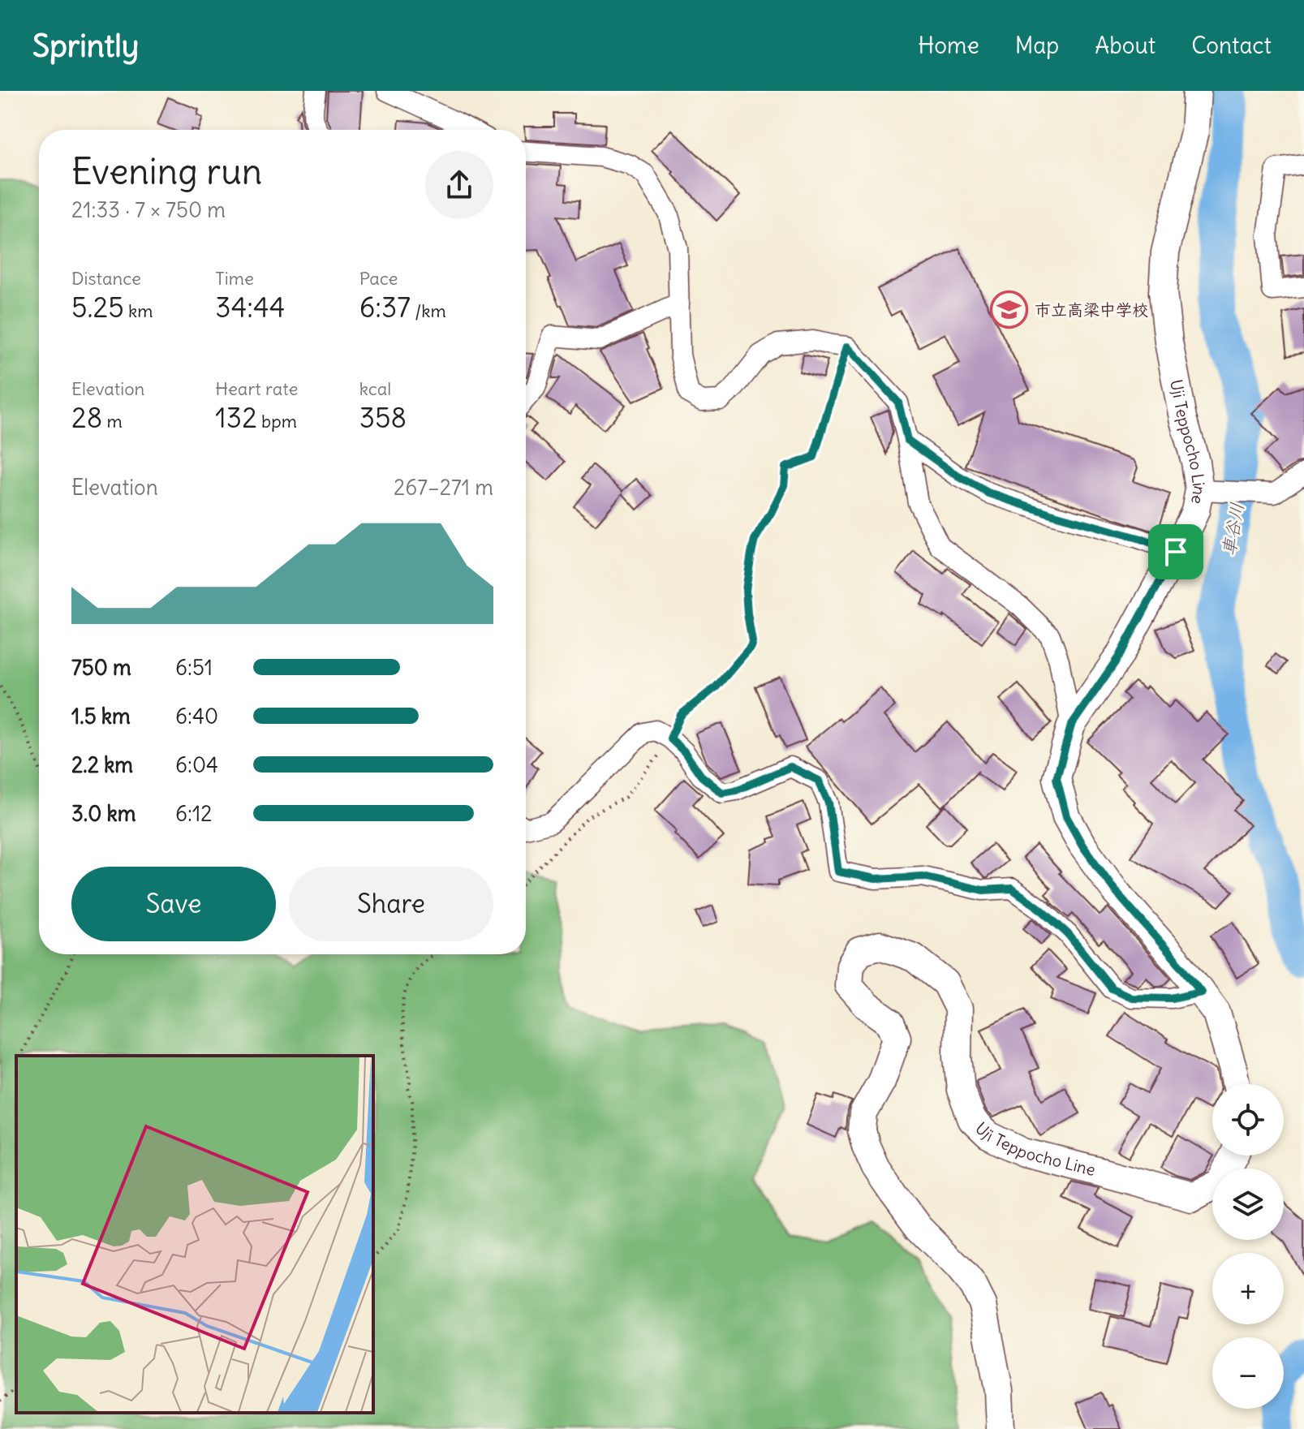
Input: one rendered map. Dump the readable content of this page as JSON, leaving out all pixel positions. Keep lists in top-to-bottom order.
{
  "streets": {
    "main road": ["Uji Teppocho Line"]
  },
  "water": ["車谷川"],
  "places": {
    "school or university": ["市立高梁中学校"]
  },
  "page": {
    "header": "Sprintly",
    "nav": [
      "Home",
      "Map",
      "About",
      "Contact"
    ],
    "heading": ["Evening run", "21:33 · 7 × 750 m"],
    "stats": [
      ["Distance", "5.25 km"],
      ["Time", "34:44"],
      ["Pace", "6:37 /km"],
      ["Elevation", "28 m"],
      ["Heart rate", "132 bpm"],
      ["kcal", "358"]
    ],
    "chart": ["Elevation", "267–271 m"],
    "list": [
      {
        "name": "750 m",
        "note": "6:51"
      },
      {
        "name": "1.5 km",
        "note": "6:40"
      },
      {
        "name": "2.2 km",
        "note": "6:04"
      },
      {
        "name": "3.0 km",
        "note": "6:12"
      }
    ],
    "buttons": ["Save", "Share"],
    "map_buttons": ["+", "−"]
  }
}
